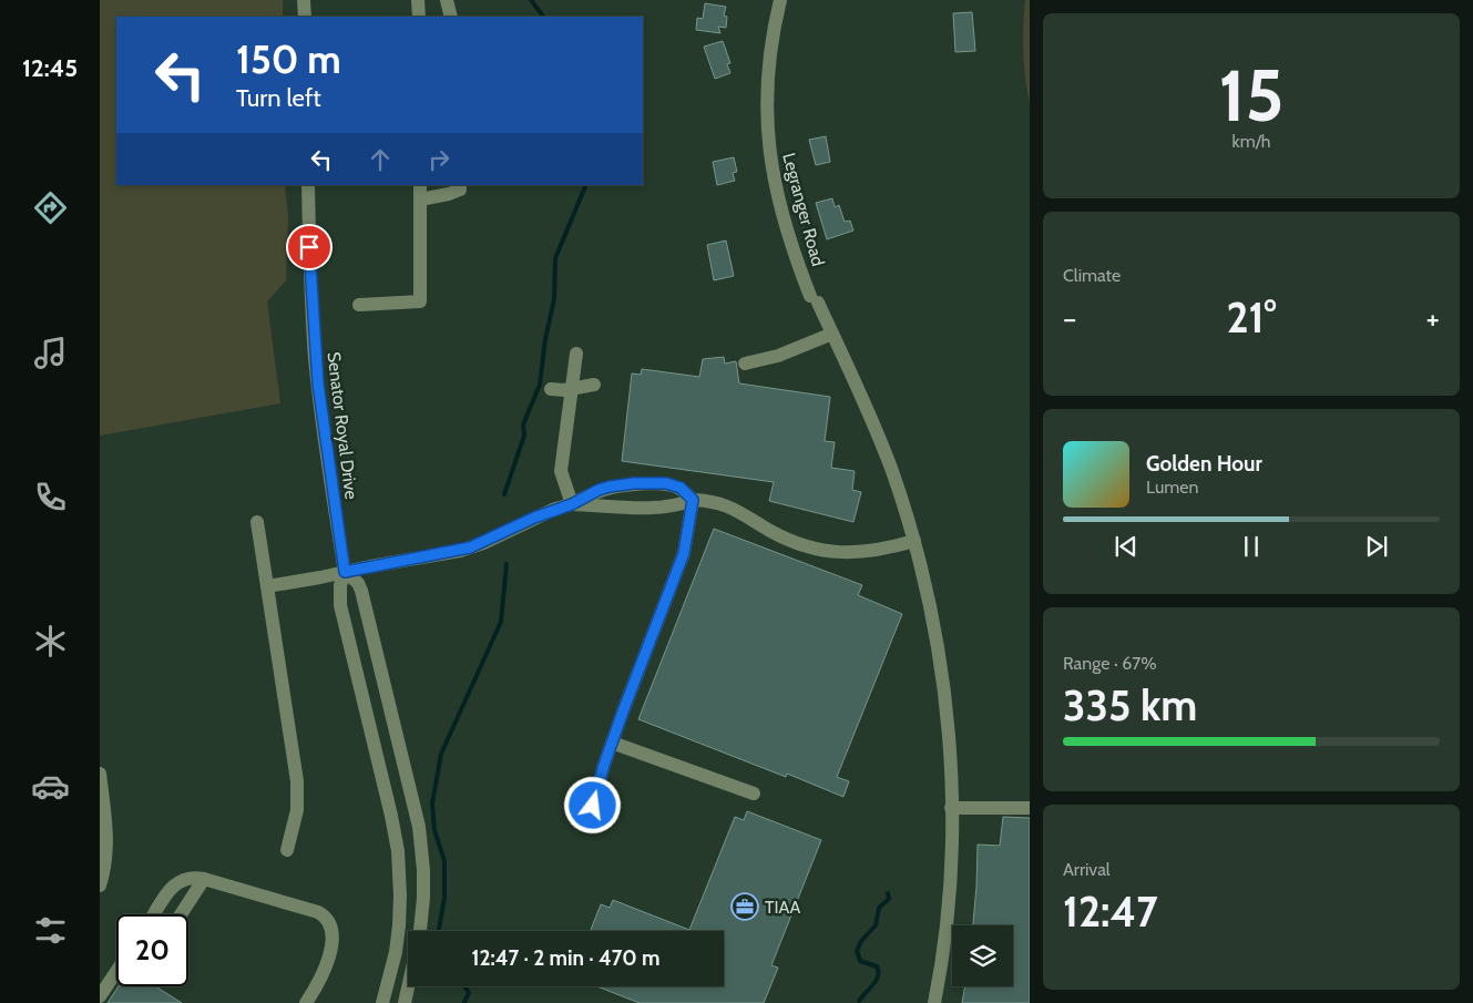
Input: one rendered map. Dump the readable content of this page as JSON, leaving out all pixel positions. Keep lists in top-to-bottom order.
{
  "streets": {
    "street": ["Legranger Road", "Senator Royal Drive"]
  },
  "places": {
    "office": ["TIAA"]
  },
  "page": {
    "tabs": "12:45",
    "tile": [
      ["15", "km/h"],
      "Climate",
      ["Range · 67%", "335 km"],
      ["Arrival", "12:47"]
    ],
    "turn": ["150 m", "Turn left"],
    "heat": ["−", "21°", "+"],
    "song": ["Golden Hour", "Lumen"],
    "limit": "20",
    "trip": "12:47 · 2 min · 470 m"
  }
}
